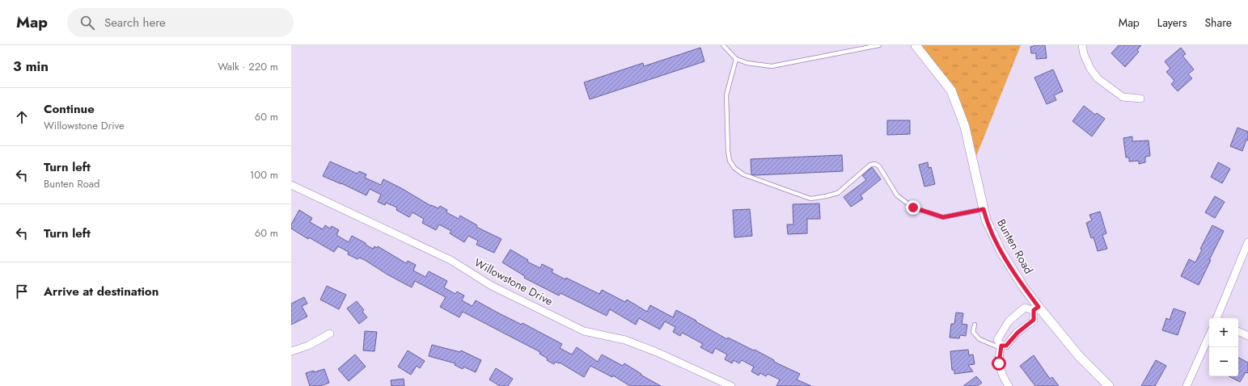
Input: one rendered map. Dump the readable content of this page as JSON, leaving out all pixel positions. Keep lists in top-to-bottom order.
{
  "streets": {
    "street": ["Bunten Road", "Willowstone Drive"]
  },
  "page": {
    "header": "Map",
    "search": "Search here",
    "nav": ["Map", "Layers", "Share"],
    "heading": ["3 min", "Walk · 220 m"],
    "list": [
      ["Continue", "Willowstone Drive", "60 m"],
      ["Turn left", "Bunten Road", "100 m"],
      ["Turn left", "60 m"],
      "Arrive at destination"
    ],
    "map_buttons": ["+", "−"]
  }
}
